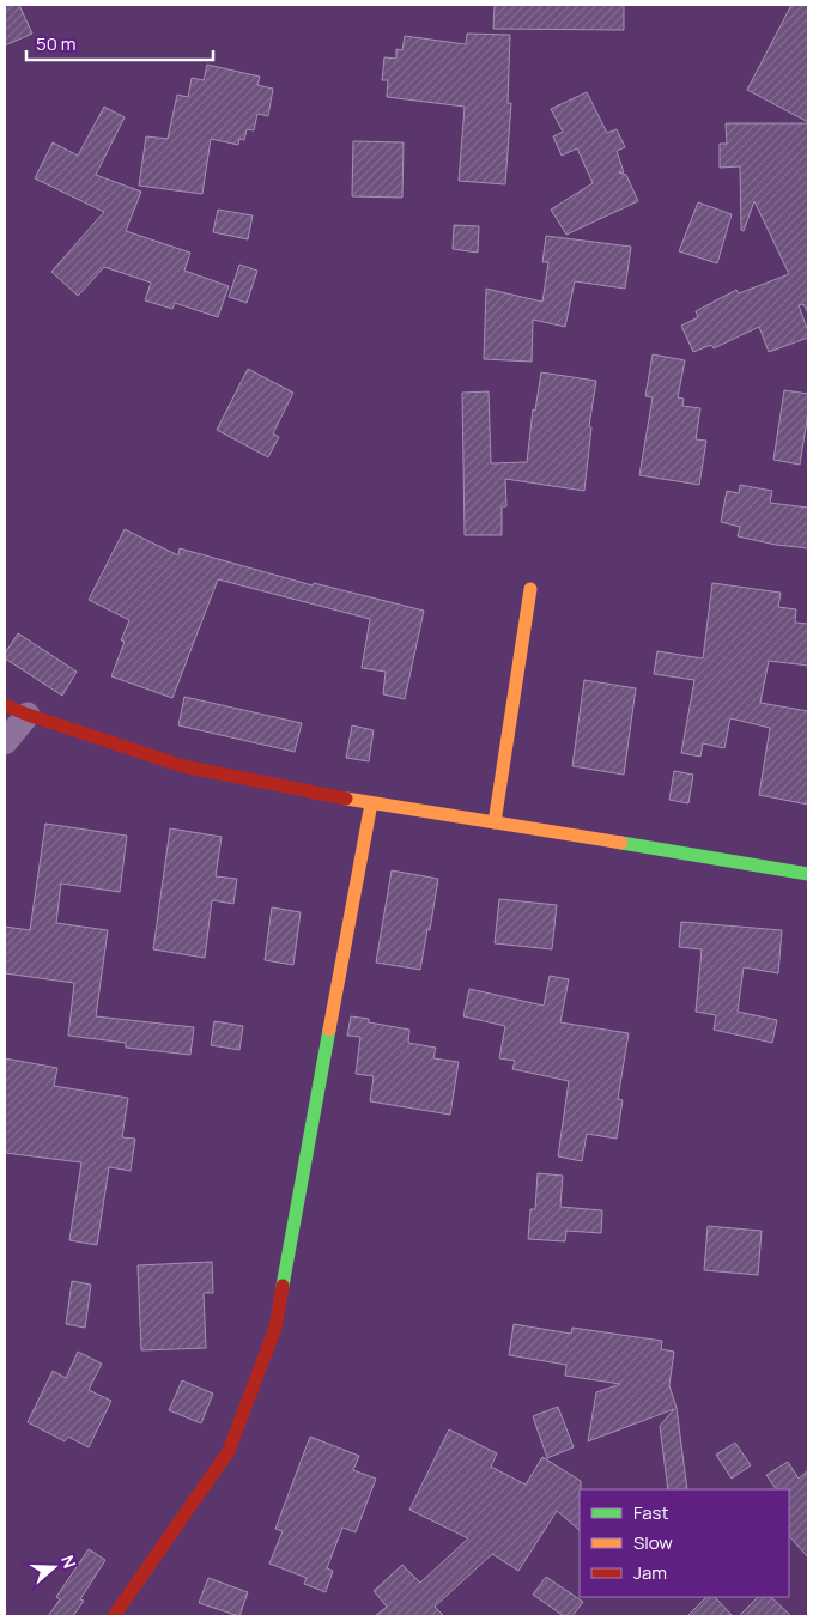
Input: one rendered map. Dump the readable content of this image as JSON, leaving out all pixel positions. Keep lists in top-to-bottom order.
{
  "legend": ["Fast", "Slow", "Jam"],
  "scale_bar": "50 m",
  "north": "right"
}
